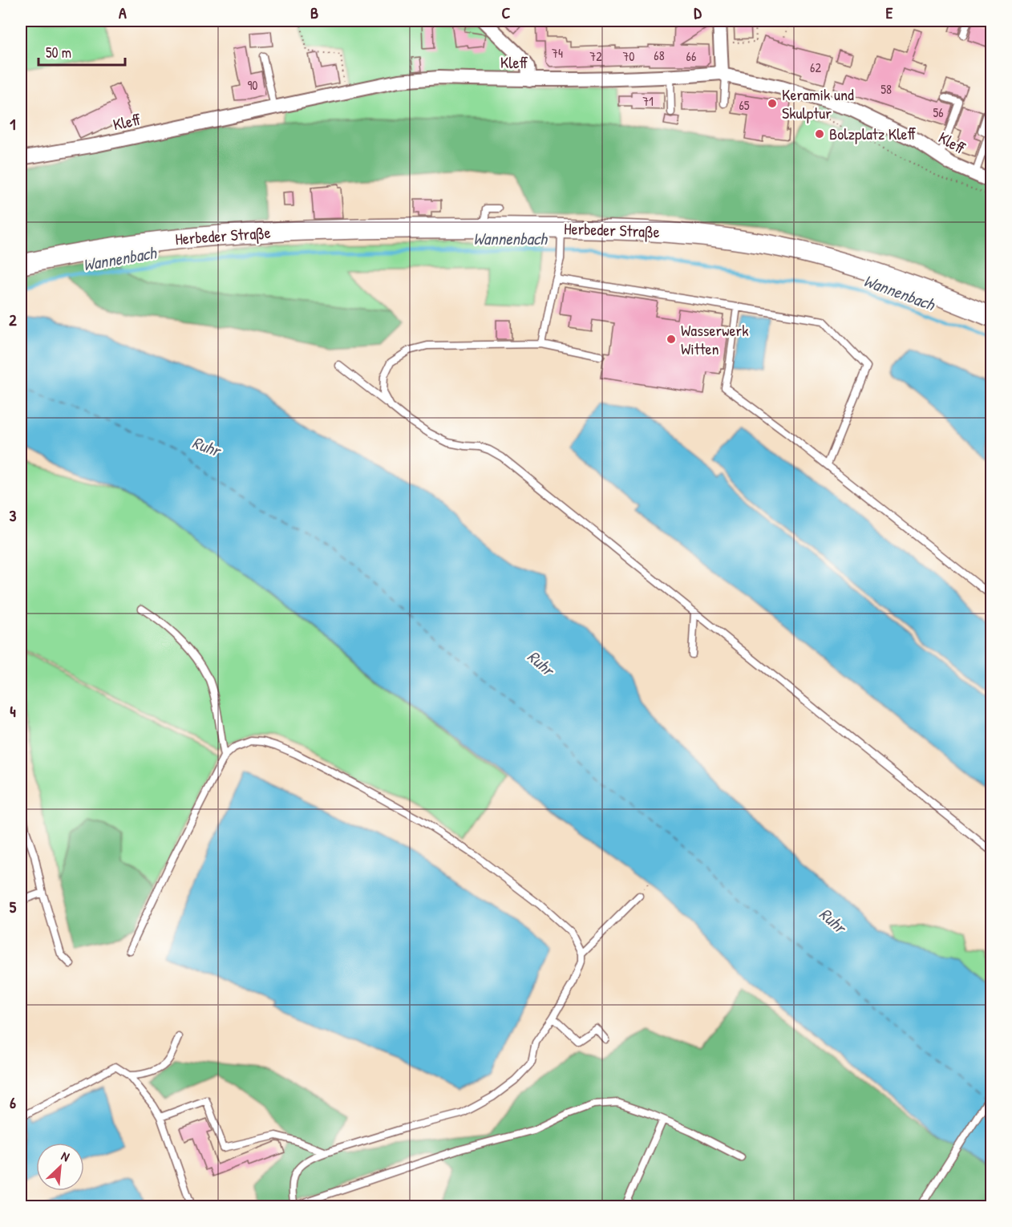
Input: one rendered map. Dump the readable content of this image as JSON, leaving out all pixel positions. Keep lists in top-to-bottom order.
{
  "streets": {
    "main road": ["Herbeder Straße"],
    "street": ["Kleff"]
  },
  "water": ["Wannenbach", "Ruhr"],
  "places": ["Keramik und Skulptur", "Bolzplatz Kleff", "Wasserwerk Witten"],
  "house_numbers": [
    "74",
    "68",
    "72",
    "70",
    "66",
    "62",
    "90",
    "58",
    "71",
    "65",
    "56"
  ],
  "scale_bar": "50 m",
  "north": "top right",
  "grid": {
    "columns": [
      "A",
      "B",
      "C",
      "D",
      "E"
    ],
    "rows": [
      "1",
      "2",
      "3",
      "4",
      "5",
      "6"
    ]
  }
}
